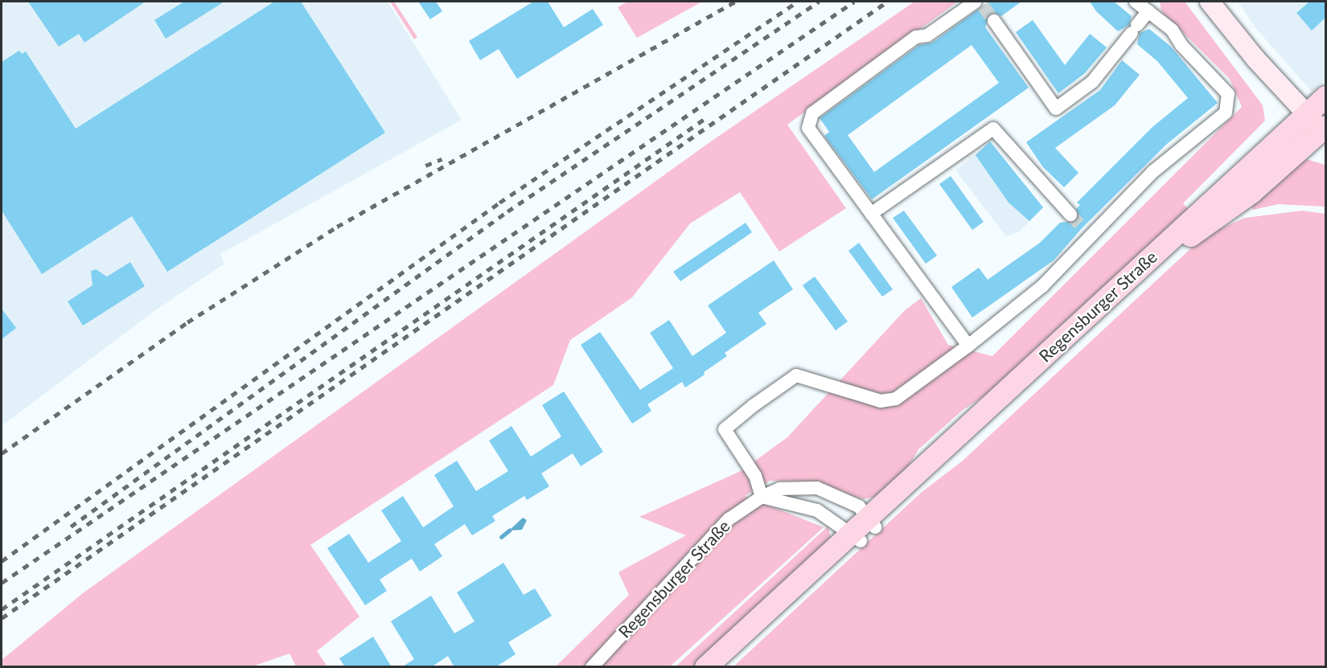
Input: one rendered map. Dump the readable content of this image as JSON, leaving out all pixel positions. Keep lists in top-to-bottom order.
{
  "streets": {
    "main road": ["Regensburger Straße"]
  }
}
